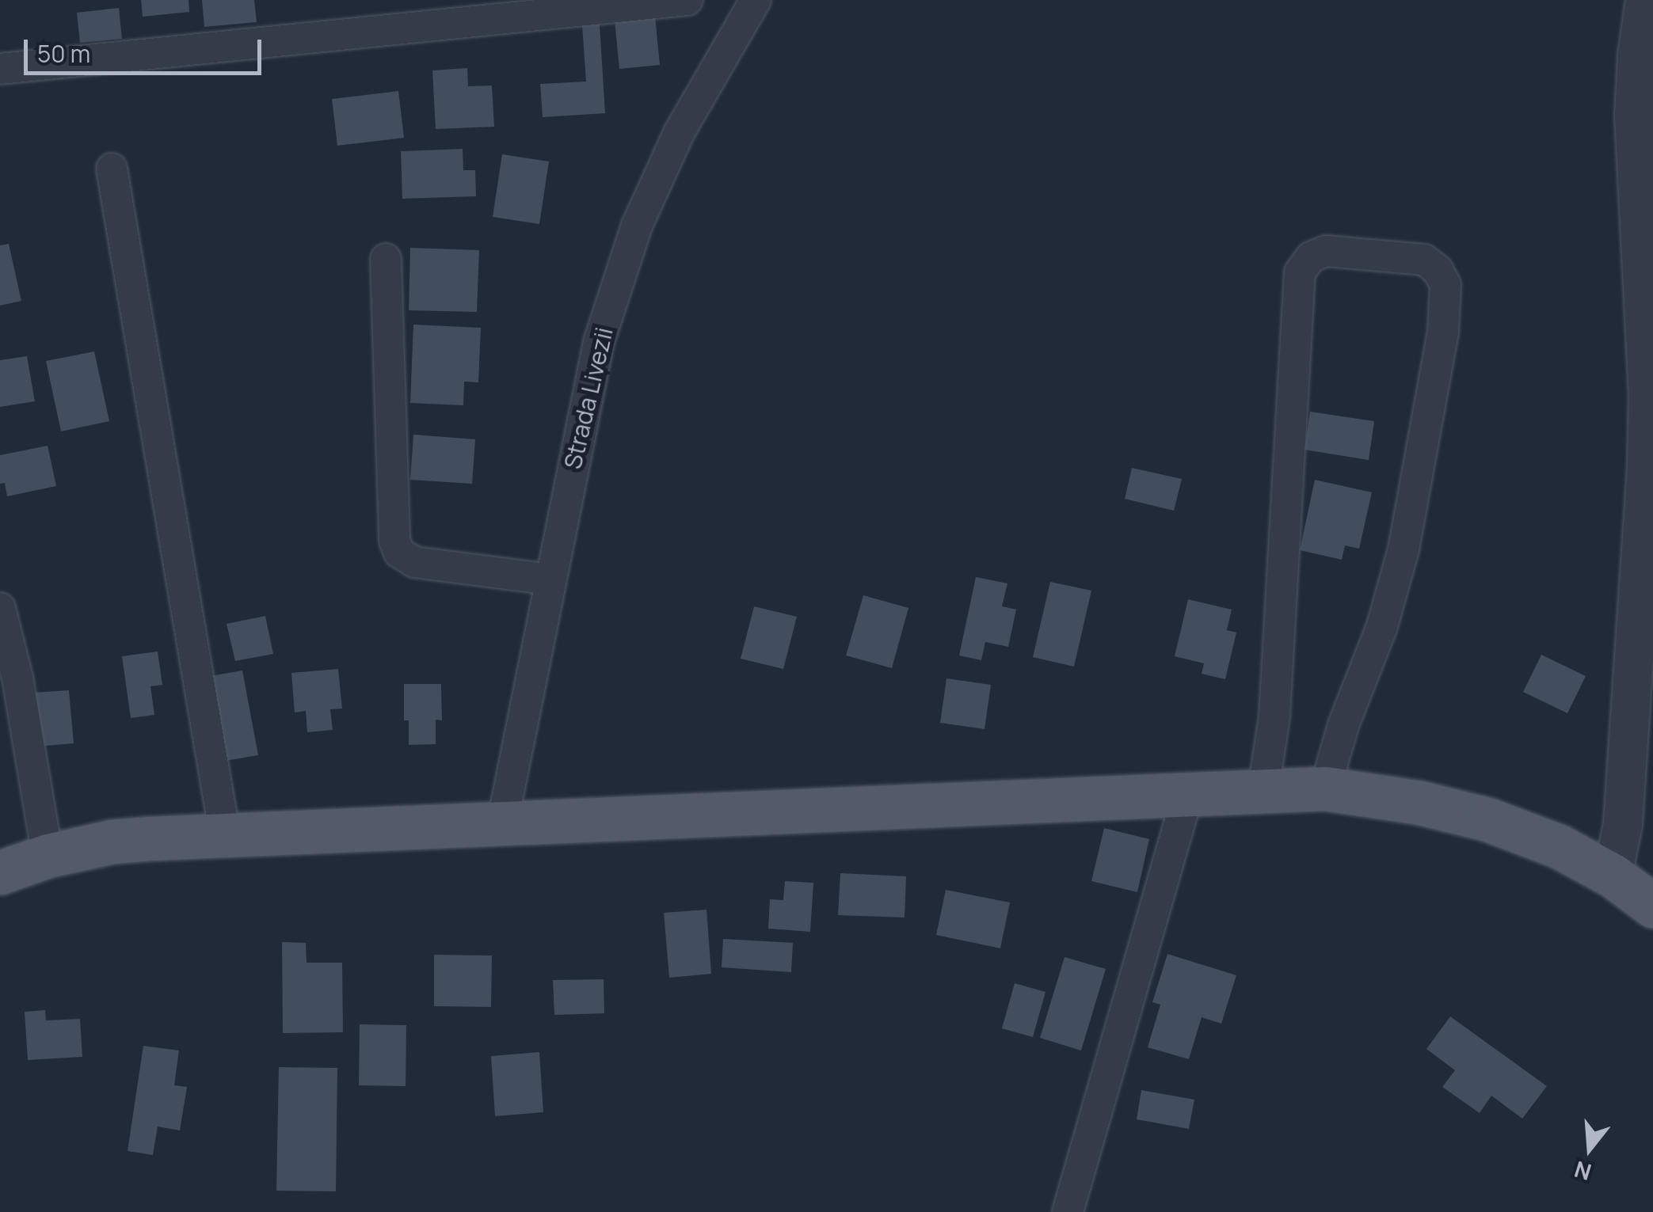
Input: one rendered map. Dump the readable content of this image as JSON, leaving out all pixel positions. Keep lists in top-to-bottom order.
{
  "streets": {
    "street": ["Strada Livezii"]
  },
  "scale_bar": "50 m",
  "north": "bottom"
}
